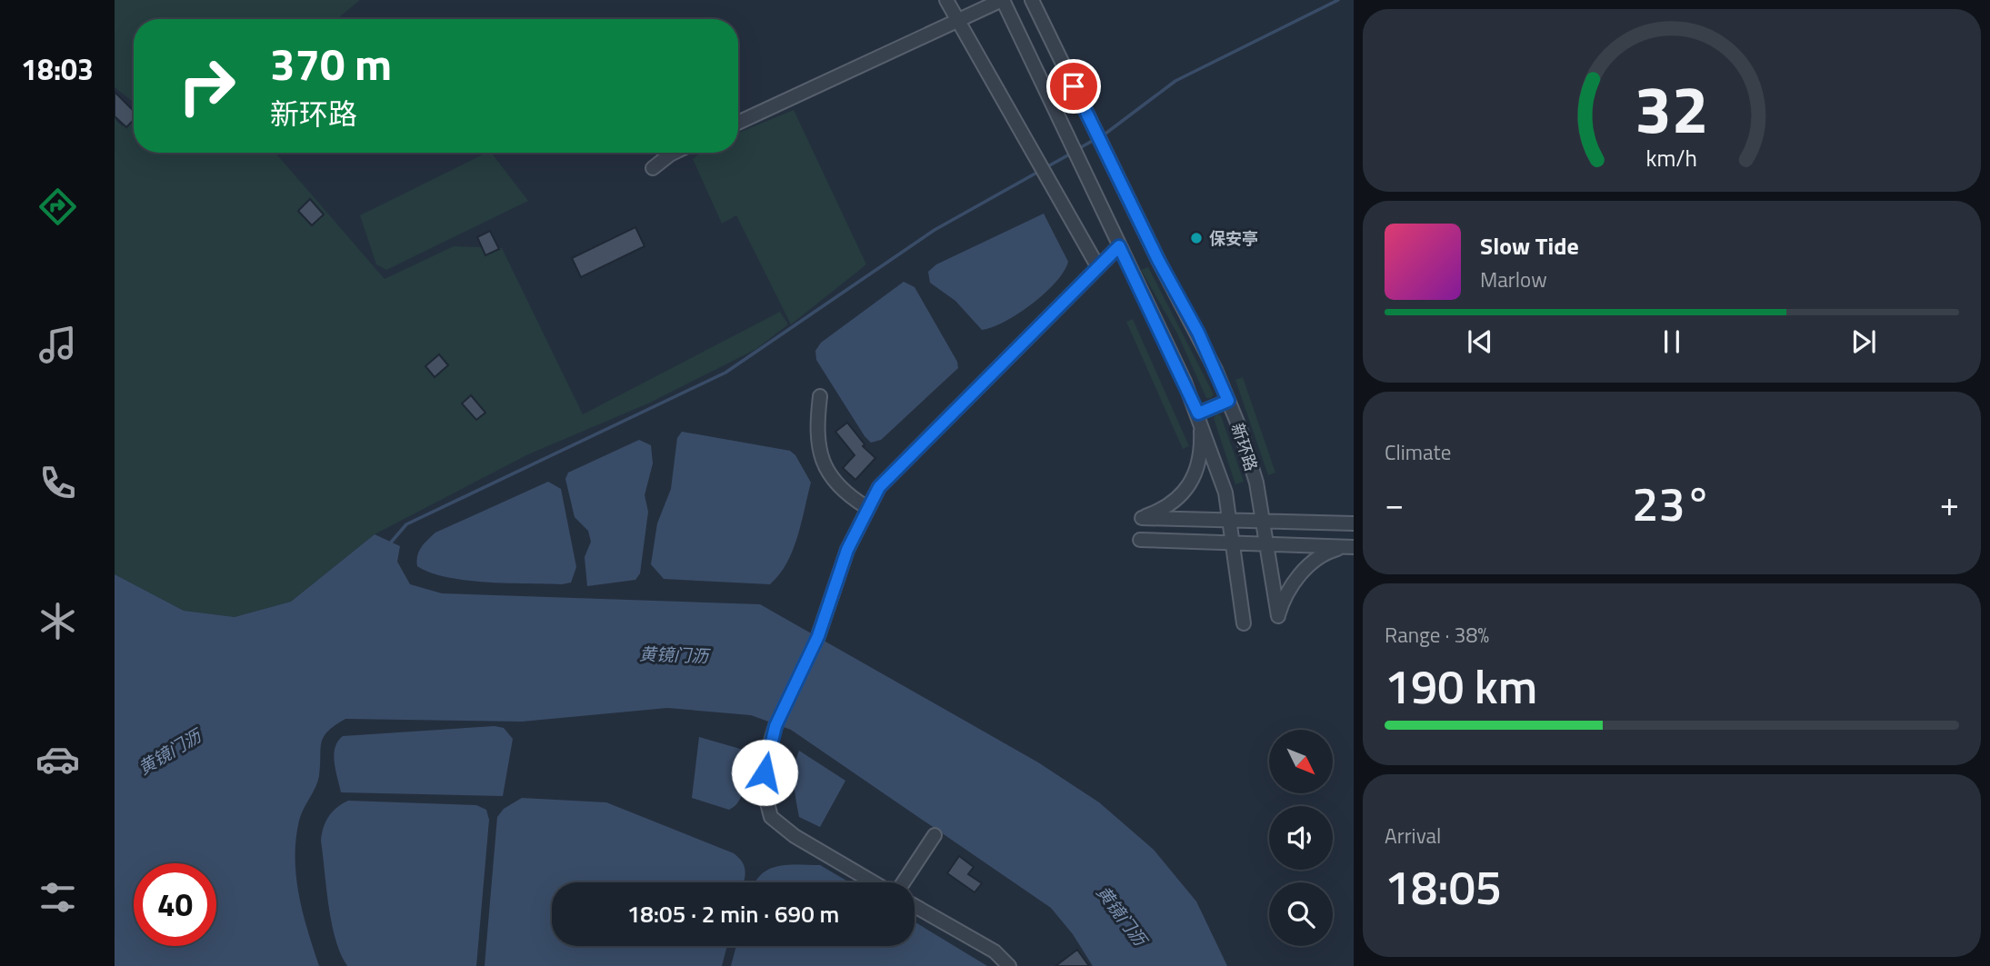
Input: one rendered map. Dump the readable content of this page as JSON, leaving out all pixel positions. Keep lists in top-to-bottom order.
{
  "streets": {
    "street": ["新环路"]
  },
  "water": ["黄镜门沥"],
  "places": ["保安亭"],
  "north": "bottom right",
  "page": {
    "tabs": "18:03",
    "turn": ["370 m", "新环路"],
    "song": ["Slow Tide", "Marlow"],
    "tile": [
      "Climate",
      ["Range · 38%", "190 km"],
      ["Arrival", "18:05"]
    ],
    "heat": ["−", "23°", "+"],
    "limit": "40",
    "trip": "18:05 · 2 min · 690 m",
    "gauge": ["32", "km/h"]
  }
}
